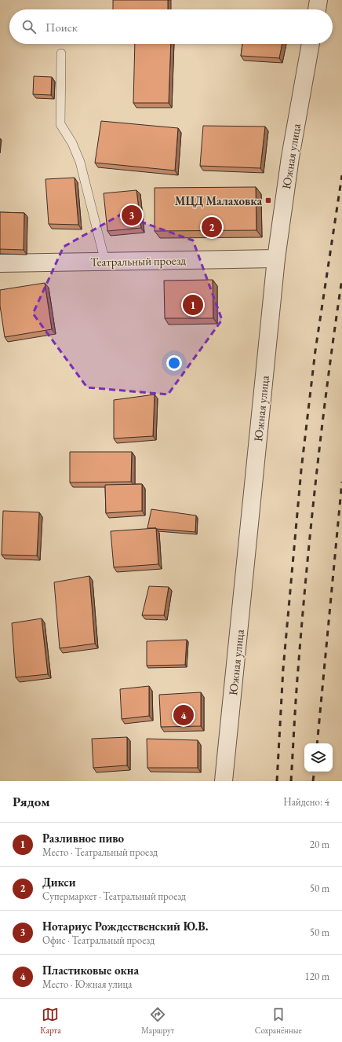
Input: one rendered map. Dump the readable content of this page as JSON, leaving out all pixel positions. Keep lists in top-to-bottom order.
{
  "streets": {
    "street": ["Южная улица", "Театральный проезд"]
  },
  "crossings": [
    ["Южная улица", "Театральный проезд"]
  ],
  "places": {
    "transit": ["МЦД Малаховка"]
  },
  "page": {
    "search": "Поиск",
    "pins": [
      "3",
      "2",
      "1",
      "4"
    ],
    "heading": ["Рядом", "Найдено: 4"],
    "list": [
      {
        "mark": "1",
        "name": "Разливное пиво",
        "note": "Место · Театральный проезд",
        "value": "20 m"
      },
      {
        "mark": "2",
        "name": "Дикси",
        "note": "Супермаркет · Театральный проезд",
        "value": "50 m"
      },
      {
        "mark": "3",
        "name": "Нотариус Рождественский Ю.В.",
        "note": "Офис · Театральный проезд",
        "value": "50 m"
      },
      {
        "mark": "4",
        "name": "Пластиковые окна",
        "note": "Место · Южная улица",
        "value": "120 m"
      }
    ],
    "nav": ["Карта", "Маршрут", "Сохранённые"]
  }
}
